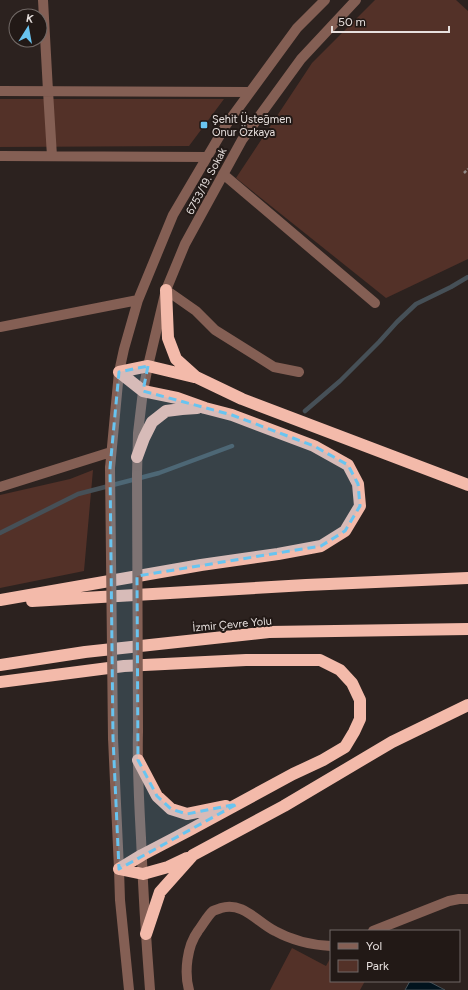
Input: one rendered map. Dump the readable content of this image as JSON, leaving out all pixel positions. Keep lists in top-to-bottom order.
{
  "streets": {
    "highway": ["İzmir Çevre Yolu"],
    "street": ["6753/19. Sokak"]
  },
  "places": {
    "transit": ["Şehit Üsteğmen Onur Özkaya"]
  },
  "legend": ["Yol", "Park"],
  "scale_bar": "50 m",
  "north": "top"
}
